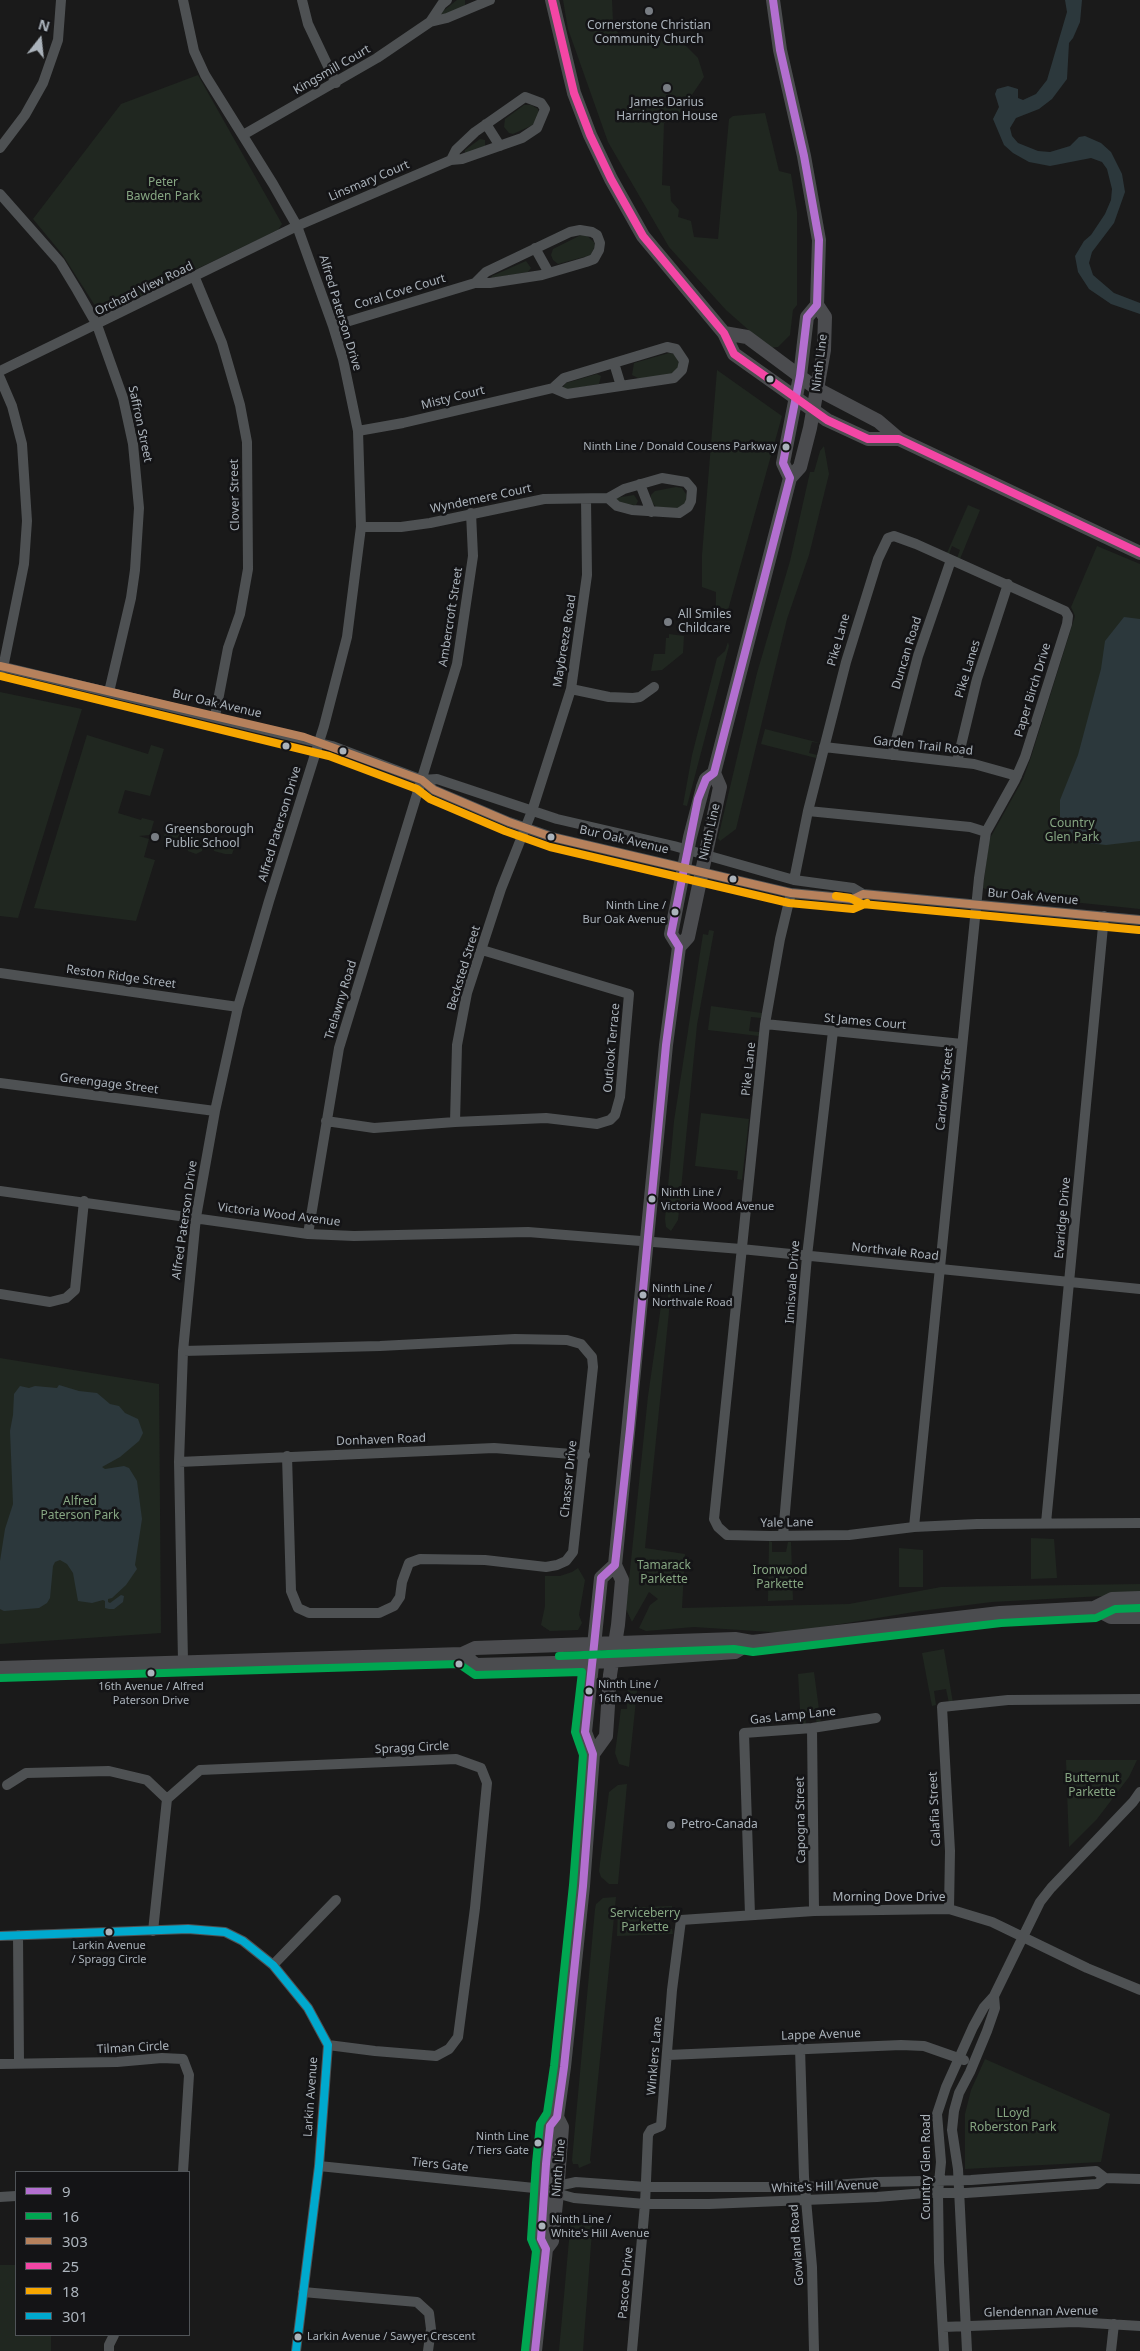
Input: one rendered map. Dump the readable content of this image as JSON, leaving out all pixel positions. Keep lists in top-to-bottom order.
{
  "streets": {
    "main road": ["Ninth Line"],
    "street": [
      "Kingsmill Court",
      "Linsmary Court",
      "Orchard View Road",
      "Coral Cove Court",
      "Alfred Paterson Drive",
      "Misty Court",
      "Saffron Street",
      "Clover Street",
      "Wyndemere Court",
      "Ambercroft Street",
      "Pike Lane",
      "Maybreeze Road",
      "Duncan Road",
      "Pike Lanes",
      "Paper Birch Drive",
      "Bur Oak Avenue",
      "Garden Trail Road",
      "Becksted Street",
      "Reston Ridge Street",
      "Trelawny Road",
      "St James Court",
      "Outlook Terrace",
      "Greengage Street",
      "Cardrew Street",
      "Victoria Wood Avenue",
      "Evaridge Drive",
      "Northvale Road",
      "Innisvale Drive",
      "Donhaven Road",
      "Chasser Drive",
      "Yale Lane",
      "Gas Lamp Lane",
      "Spragg Circle",
      "Calafia Street",
      "Capogna Street",
      "Morning Dove Drive",
      "Lappe Avenue",
      "Tilman Circle",
      "Winklers Lane",
      "Larkin Avenue",
      "Tiers Gate",
      "Country Glen Road",
      "White's Hill Avenue",
      "Gowland Road",
      "Pascoe Drive",
      "Glendennan Avenue"
    ]
  },
  "crossings": [
    ["Kingsmill Court", "Alfred Paterson Drive"],
    ["Linsmary Court", "Orchard View Road"],
    ["Linsmary Court", "Alfred Paterson Drive"],
    ["Orchard View Road", "Alfred Paterson Drive"],
    ["Orchard View Road", "Saffron Street"],
    ["Orchard View Road", "Clover Street"],
    ["Coral Cove Court", "Alfred Paterson Drive"],
    ["Alfred Paterson Drive", "Misty Court"],
    ["Alfred Paterson Drive", "Wyndemere Court"],
    ["Alfred Paterson Drive", "Bur Oak Avenue"],
    ["Alfred Paterson Drive", "Reston Ridge Street"],
    ["Alfred Paterson Drive", "Greengage Street"],
    ["Alfred Paterson Drive", "Victoria Wood Avenue"],
    ["Alfred Paterson Drive", "Donhaven Road"],
    ["Alfred Paterson Drive", "Chasser Drive"],
    ["Ninth Line", "Bur Oak Avenue"],
    ["Ninth Line", "Victoria Wood Avenue"],
    ["Ninth Line", "Northvale Road"],
    ["Ninth Line", "Tiers Gate"],
    ["Ninth Line", "White's Hill Avenue"],
    ["Saffron Street", "Bur Oak Avenue"],
    ["Clover Street", "Bur Oak Avenue"],
    ["Wyndemere Court", "Ambercroft Street"],
    ["Wyndemere Court", "Maybreeze Road"],
    ["Ambercroft Street", "Bur Oak Avenue"],
    ["Ambercroft Street", "Trelawny Road"],
    ["Pike Lane", "Duncan Road"],
    ["Pike Lane", "Pike Lanes"],
    ["Pike Lane", "Paper Birch Drive"],
    ["Pike Lane", "Bur Oak Avenue"],
    ["Pike Lane", "Garden Trail Road"],
    ["Pike Lane", "St James Court"],
    ["Pike Lane", "Northvale Road"],
    ["Pike Lane", "Yale Lane"],
    ["Maybreeze Road", "Bur Oak Avenue"],
    ["Duncan Road", "Garden Trail Road"],
    ["Pike Lanes", "Paper Birch Drive"],
    ["Pike Lanes", "Garden Trail Road"],
    ["Paper Birch Drive", "Garden Trail Road"],
    ["Paper Birch Drive", "Cardrew Street"],
    ["Bur Oak Avenue", "Becksted Street"],
    ["Bur Oak Avenue", "Trelawny Road"],
    ["Bur Oak Avenue", "Cardrew Street"],
    ["Bur Oak Avenue", "Evaridge Drive"],
    ["Becksted Street", "Outlook Terrace"],
    ["Trelawny Road", "Outlook Terrace"],
    ["Trelawny Road", "Victoria Wood Avenue"],
    ["St James Court", "Cardrew Street"],
    ["St James Court", "Innisvale Drive"],
    ["Cardrew Street", "Northvale Road"],
    ["Cardrew Street", "Yale Lane"],
    ["Victoria Wood Avenue", "Northvale Road"],
    ["Evaridge Drive", "Northvale Road"],
    ["Evaridge Drive", "Yale Lane"],
    ["Northvale Road", "Innisvale Drive"],
    ["Northvale Road", "Yale Lane"],
    ["Innisvale Drive", "Yale Lane"],
    ["Donhaven Road", "Chasser Drive"],
    ["Gas Lamp Lane", "Capogna Street"],
    ["Gas Lamp Lane", "Morning Dove Drive"],
    ["Spragg Circle", "Larkin Avenue"],
    ["Calafia Street", "Morning Dove Drive"],
    ["Capogna Street", "Morning Dove Drive"],
    ["Morning Dove Drive", "Winklers Lane"],
    ["Morning Dove Drive", "Country Glen Road"],
    ["Lappe Avenue", "Winklers Lane"],
    ["Lappe Avenue", "Country Glen Road"],
    ["Lappe Avenue", "Gowland Road"],
    ["Winklers Lane", "White's Hill Avenue"],
    ["Winklers Lane", "Pascoe Drive"],
    ["Larkin Avenue", "Tiers Gate"],
    ["Tiers Gate", "White's Hill Avenue"],
    ["Country Glen Road", "White's Hill Avenue"],
    ["Country Glen Road", "Glendennan Avenue"],
    ["White's Hill Avenue", "Gowland Road"],
    ["White's Hill Avenue", "Pascoe Drive"]
  ],
  "parks": [
    "Peter Bawden Park",
    "Country Glen Park",
    "Alfred Paterson Park",
    "Tamarack Parkette",
    "Ironwood Parkette",
    "Butternut Parkette",
    "Serviceberry Parkette",
    "LLoyd Roberston Park"
  ],
  "places": [
    "Cornerstone Christian Community Church",
    "James Darius Harrington House",
    "Ninth Line / Donald Cousens Parkway",
    "All Smiles Childcare",
    "Greensborough Public School",
    "Ninth Line / Bur Oak Avenue",
    "Ninth Line / Victoria Wood Avenue",
    "Ninth Line / Northvale Road",
    "16th Avenue / Alfred Paterson Drive",
    "Ninth Line / 16th Avenue",
    "Petro-Canada",
    "Larkin Avenue / Spragg Circle",
    "Ninth Line / Tiers Gate",
    "Ninth Line / White's Hill Avenue",
    "Larkin Avenue / Sawyer Crescent"
  ],
  "lines": [
    "transit line 9",
    "transit line 25",
    "transit line 303",
    "transit line 18",
    "transit line 16",
    "transit line 301"
  ],
  "legend": [
    "9",
    "16",
    "303",
    "25",
    "18",
    "301"
  ],
  "north": "top"
}
